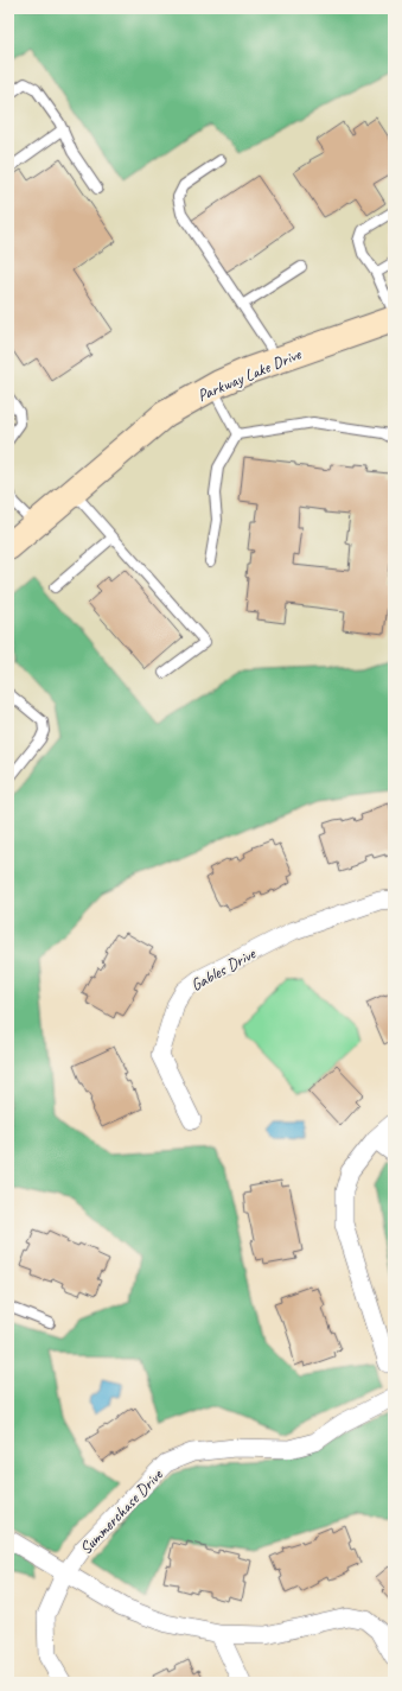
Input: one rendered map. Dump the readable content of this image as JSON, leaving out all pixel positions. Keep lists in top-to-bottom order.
{
  "streets": {
    "street": ["Parkway Lake Drive", "Gables Drive", "Summerchase Drive"]
  }
}
